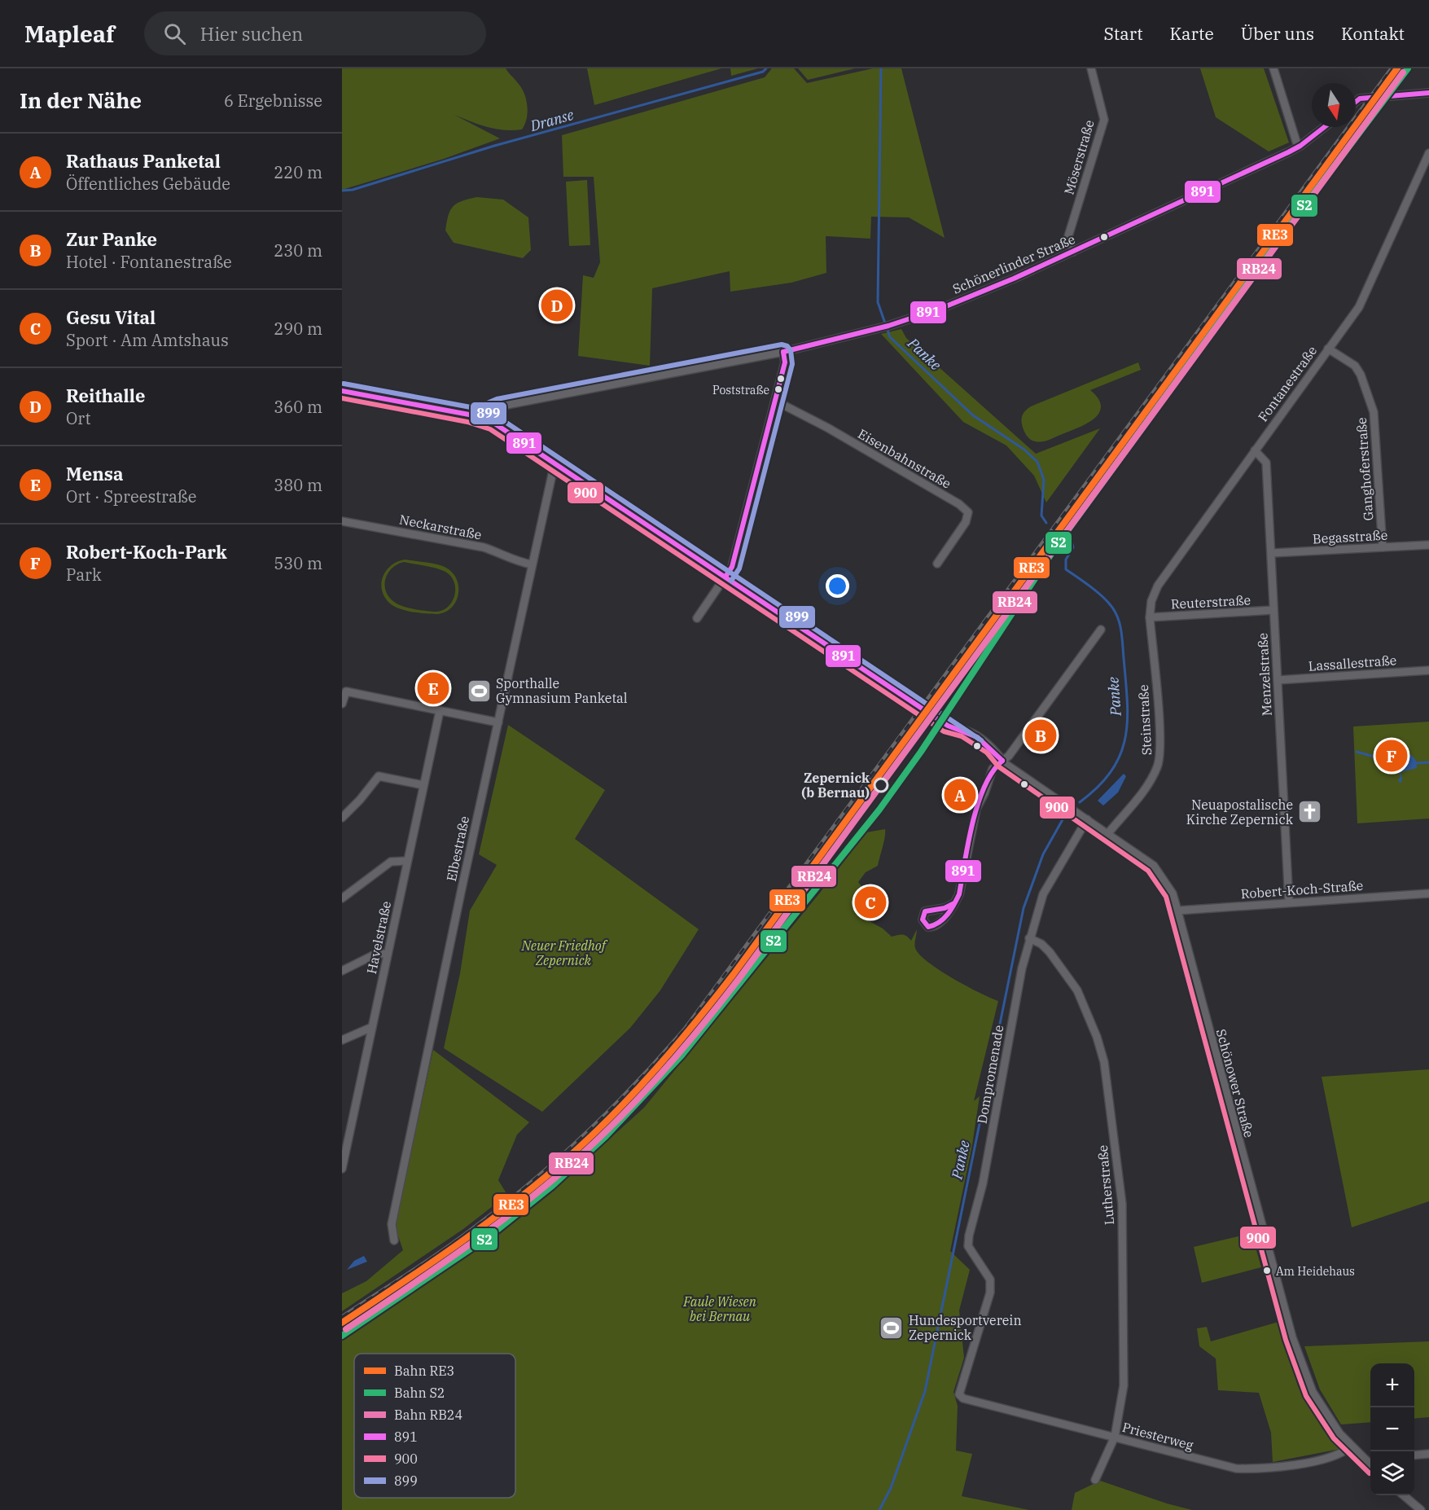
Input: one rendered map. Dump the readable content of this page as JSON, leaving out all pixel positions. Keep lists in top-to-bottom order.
{
  "streets": {
    "street": [
      "Möserstraße",
      "Schönerlinder Straße",
      "Fontanestraße",
      "Eisenbahnstraße",
      "Ganghoferstraße",
      "Neckarstraße",
      "Begasstraße",
      "Reuterstraße",
      "Lassallestraße",
      "Menzelstraße",
      "Steinstraße",
      "Elbestraße",
      "Robert-Koch-Straße",
      "Havelstraße",
      "Dompromenade",
      "Schönower Straße",
      "Lutherstraße",
      "Priesterweg"
    ]
  },
  "crossings": [
    ["Möserstraße", "Schönerlinder Straße"],
    ["Schönerlinder Straße", "Schönower Straße"],
    ["Fontanestraße", "Ganghoferstraße"],
    ["Fontanestraße", "Reuterstraße"],
    ["Fontanestraße", "Menzelstraße"],
    ["Fontanestraße", "Steinstraße"],
    ["Ganghoferstraße", "Begasstraße"],
    ["Neckarstraße", "Elbestraße"],
    ["Begasstraße", "Menzelstraße"],
    ["Reuterstraße", "Menzelstraße"],
    ["Reuterstraße", "Steinstraße"],
    ["Lassallestraße", "Menzelstraße"],
    ["Menzelstraße", "Robert-Koch-Straße"],
    ["Steinstraße", "Schönower Straße"],
    ["Elbestraße", "Schönower Straße"],
    ["Robert-Koch-Straße", "Schönower Straße"],
    ["Dompromenade", "Schönower Straße"],
    ["Dompromenade", "Lutherstraße"],
    ["Dompromenade", "Priesterweg"],
    ["Schönower Straße", "Priesterweg"],
    ["Lutherstraße", "Priesterweg"]
  ],
  "water": ["Dranse", "Panke"],
  "parks": ["Neuer Friedhof Zepernick", "Faule Wiesen bei Bernau"],
  "places": {
    "other": ["Poststraße", "Zepernick (b Bernau)", "Am Heidehaus"],
    "sports": ["Sporthalle Gymnasium Panketal", "Hundesportverein Zepernick"],
    "church": ["Neuapostalische Kirche Zepernick"]
  },
  "lines": [
    "rail line RE3",
    "rail line S2",
    "rail line RB24",
    "transit line 891",
    "transit line 899",
    "transit line 900"
  ],
  "legend": [
    "Bahn RE3",
    "Bahn S2",
    "Bahn RB24",
    "891",
    "900",
    "899"
  ],
  "north": "bottom",
  "page": {
    "header": "Mapleaf",
    "search": "Hier suchen",
    "nav": [
      "Start",
      "Karte",
      "Über uns",
      "Kontakt"
    ],
    "heading": ["In der Nähe", "6 Ergebnisse"],
    "list": [
      {
        "mark": "A",
        "name": "Rathaus Panketal",
        "note": "Öffentliches Gebäude",
        "value": "220 m"
      },
      {
        "mark": "B",
        "name": "Zur Panke",
        "note": "Hotel · Fontanestraße",
        "value": "230 m"
      },
      {
        "mark": "C",
        "name": "Gesu Vital",
        "note": "Sport · Am Amtshaus",
        "value": "290 m"
      },
      {
        "mark": "D",
        "name": "Reithalle",
        "note": "Ort",
        "value": "360 m"
      },
      {
        "mark": "E",
        "name": "Mensa",
        "note": "Ort · Spreestraße",
        "value": "380 m"
      },
      {
        "mark": "F",
        "name": "Robert-Koch-Park",
        "note": "Park",
        "value": "530 m"
      }
    ],
    "pins": [
      "D",
      "E",
      "B",
      "F",
      "A",
      "C"
    ],
    "map_buttons": ["+", "−"]
  }
}
